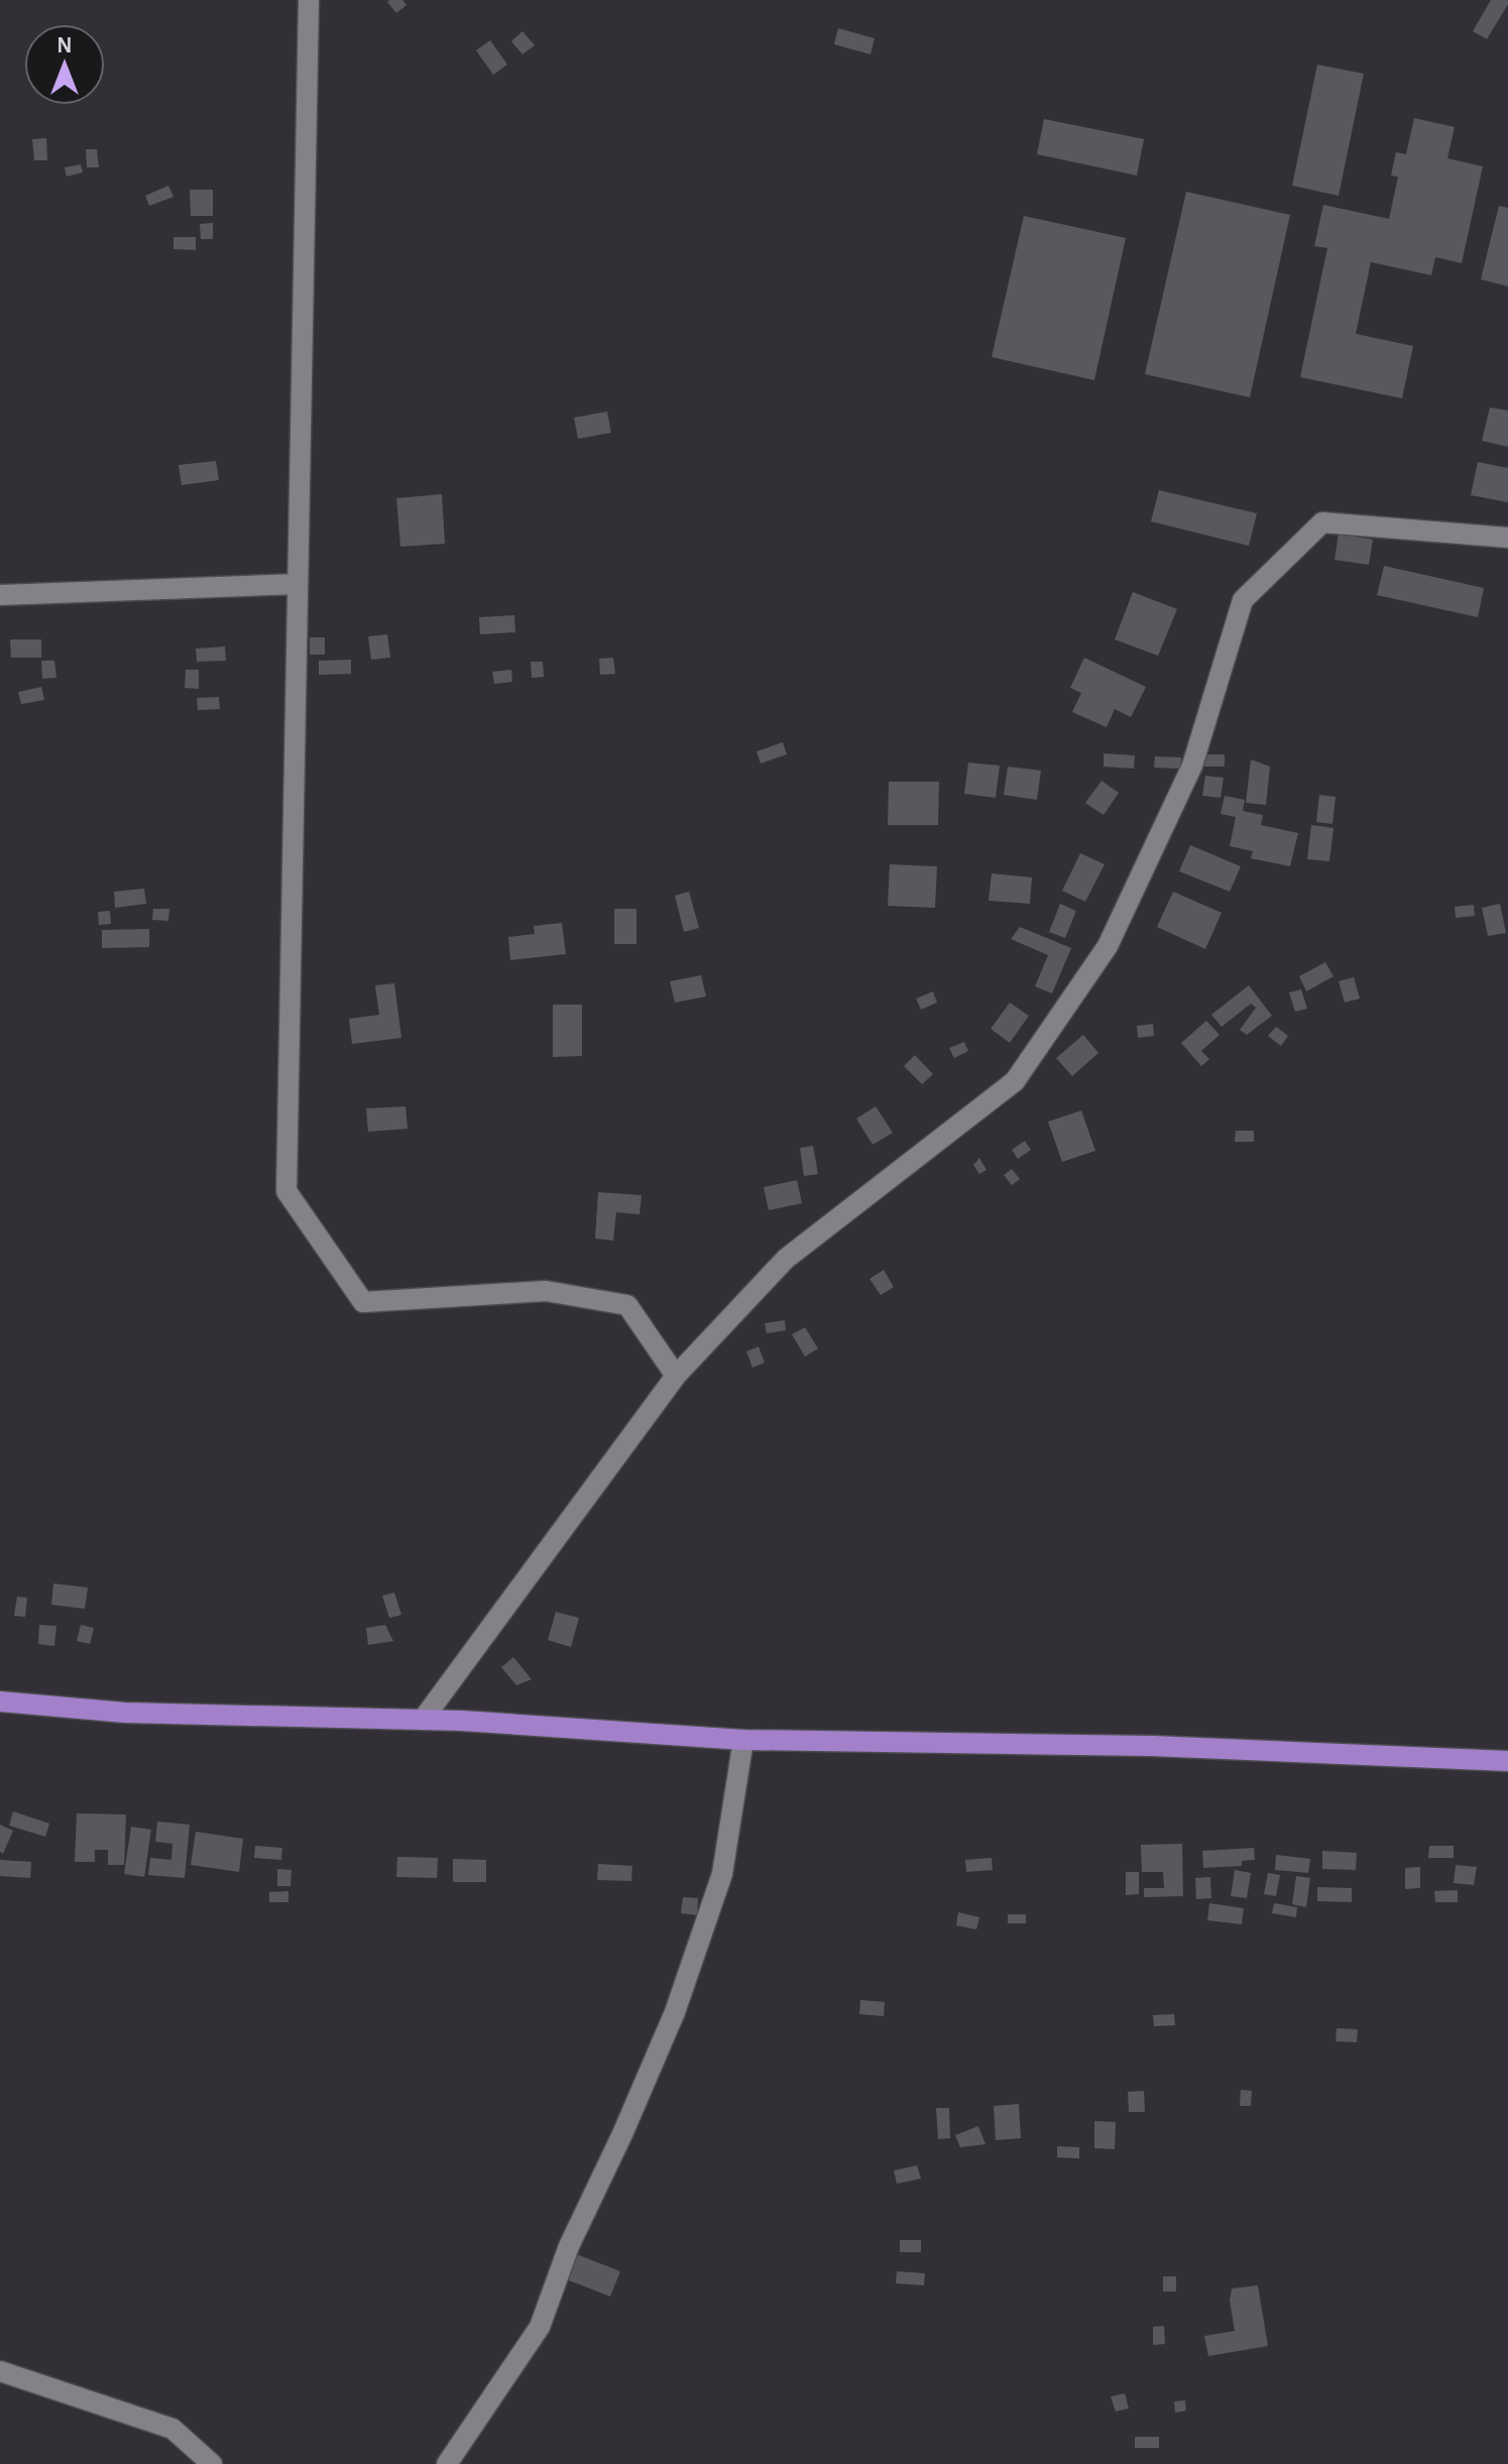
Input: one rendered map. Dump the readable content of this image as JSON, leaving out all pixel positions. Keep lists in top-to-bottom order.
{
  "north": "top"
}
